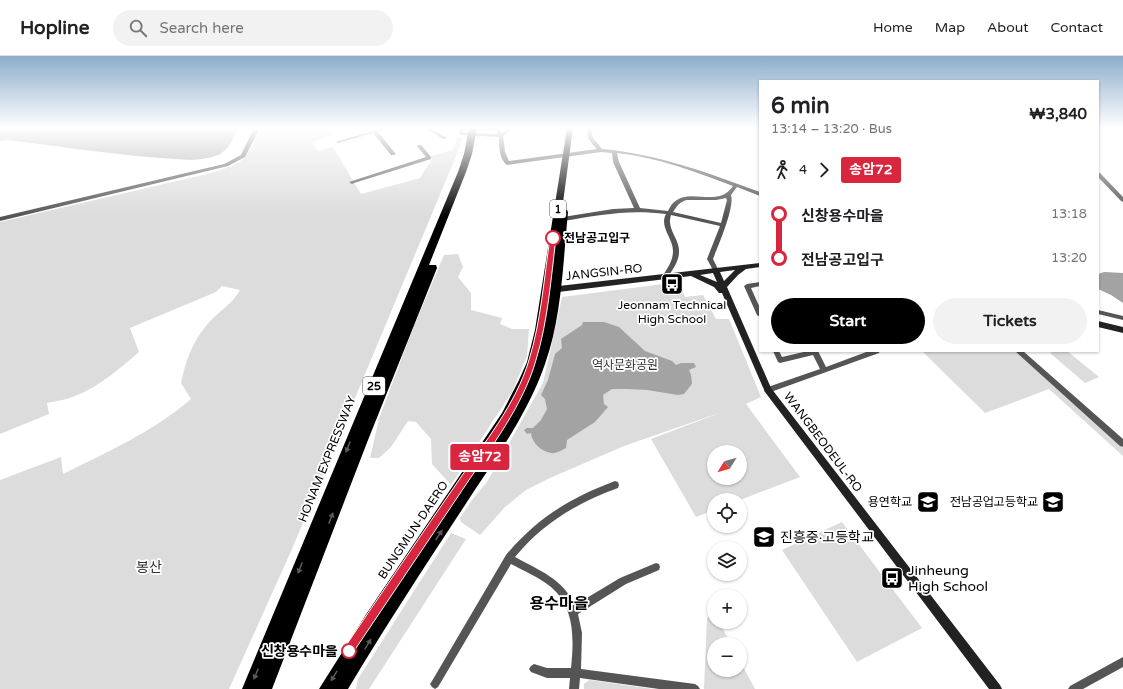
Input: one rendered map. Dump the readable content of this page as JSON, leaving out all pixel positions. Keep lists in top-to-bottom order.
{
  "streets": {
    "highway": ["25", "HONAM EXPRESSWAY"],
    "main road": [
      "1",
      "JANGSIN-RO",
      "WANGBEODEUL-RO",
      "BUNGMUN-DAERO"
    ]
  },
  "crossings": [
    ["JANGSIN-RO", "WANGBEODEUL-RO"],
    ["JANGSIN-RO", "BUNGMUN-DAERO"]
  ],
  "districts": ["용수마을"],
  "parks": ["역사문화공원", "봉산"],
  "places": {
    "other": ["전남공고입구", "신창용수마을"],
    "bus stop": ["Jeonnam Technical High School", "Jinheung High School"],
    "school or university": ["용연학교", "전남공업고등학교", "진흥중·고등학교"]
  },
  "lines": ["bus line 송암72"],
  "north": "bottom left",
  "page": {
    "header": "Hopline",
    "search": "Search here",
    "nav": [
      "Home",
      "Map",
      "About",
      "Contact"
    ],
    "on_map": "송암72",
    "heading": ["6 min", "13:14 – 13:20 · Bus", "₩3,840"],
    "legs": ["4", "송암72"],
    "list": [
      {
        "name": "신창용수마을",
        "value": "13:18"
      },
      {
        "name": "전남공고입구",
        "value": "13:20"
      }
    ],
    "buttons": ["Start", "Tickets"],
    "map_buttons": ["+", "−"]
  }
}
